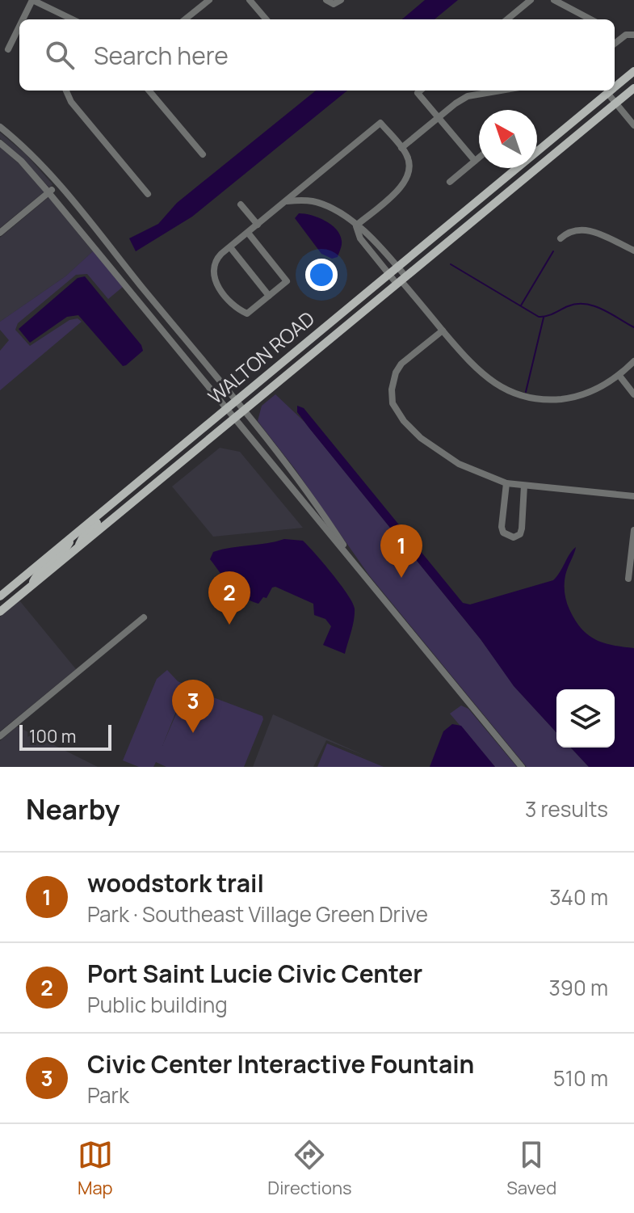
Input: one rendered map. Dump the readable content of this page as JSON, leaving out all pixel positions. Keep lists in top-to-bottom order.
{
  "streets": {
    "main road": ["WALTON ROAD"]
  },
  "scale_bar": "100 m",
  "north": "top left",
  "page": {
    "search": "Search here",
    "pins": ["1", "2", "3"],
    "scale": "100 m",
    "heading": ["Nearby", "3 results"],
    "list": [
      {
        "mark": "1",
        "name": "woodstork trail",
        "note": "Park · Southeast Village Green Drive",
        "value": "340 m"
      },
      {
        "mark": "2",
        "name": "Port Saint Lucie Civic Center",
        "note": "Public building",
        "value": "390 m"
      },
      {
        "mark": "3",
        "name": "Civic Center Interactive Fountain",
        "note": "Park",
        "value": "510 m"
      }
    ],
    "nav": ["Map", "Directions", "Saved"]
  }
}
